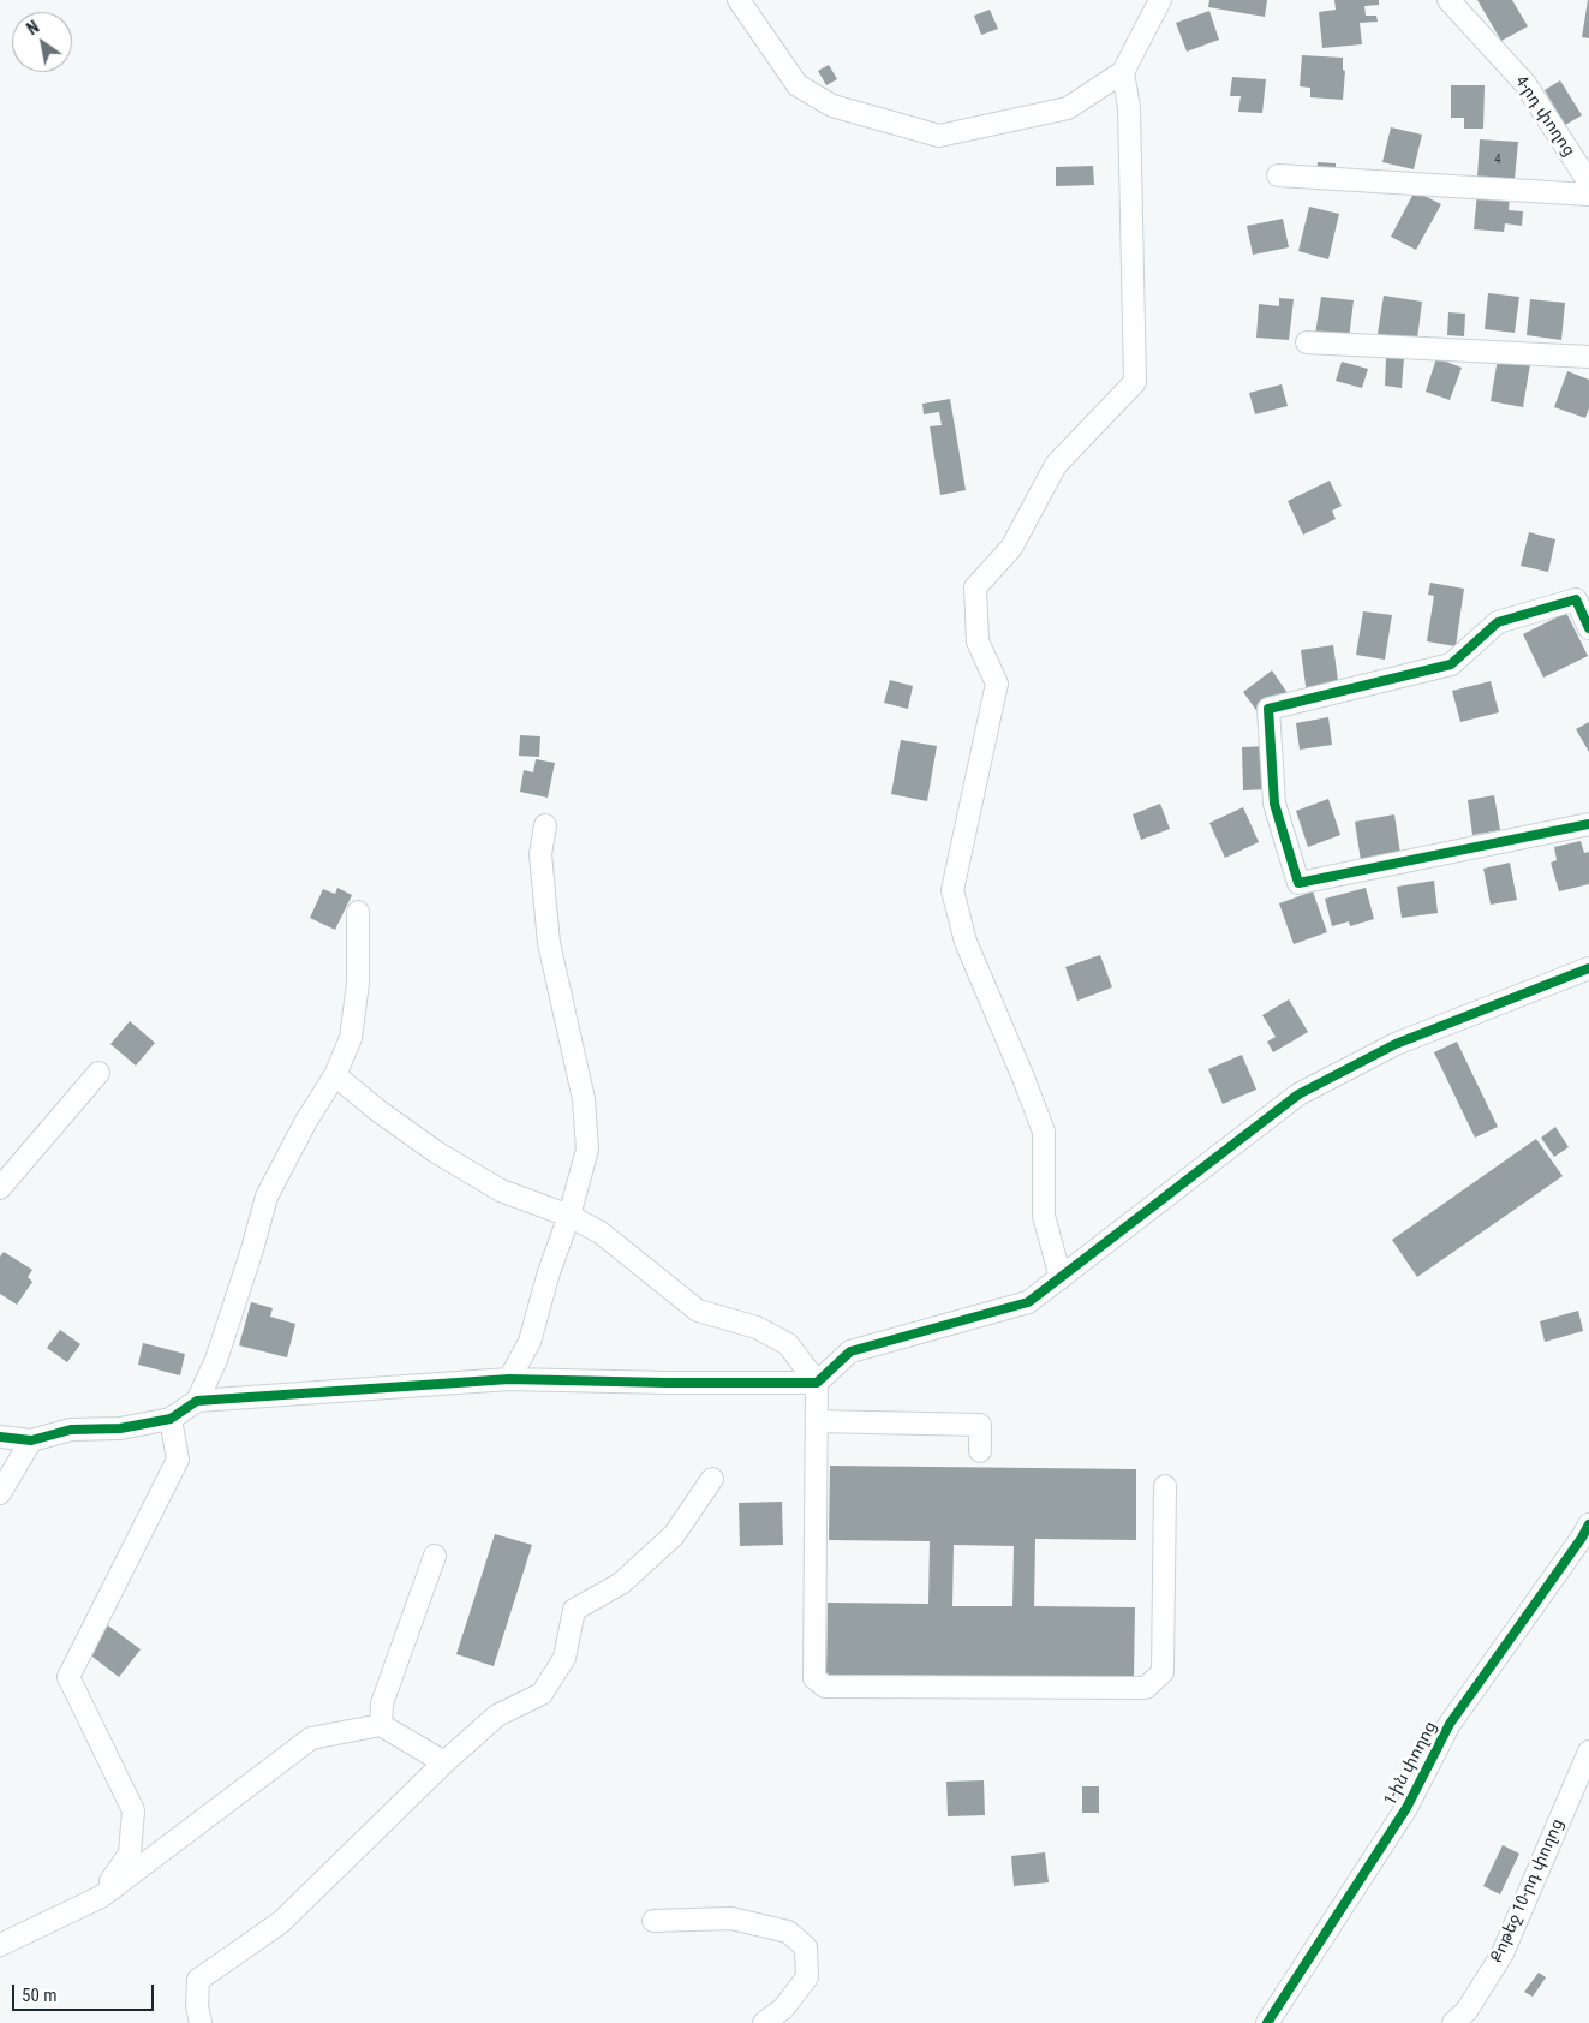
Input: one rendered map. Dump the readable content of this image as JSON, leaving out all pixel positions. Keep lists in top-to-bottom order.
{
  "streets": {
    "street": ["4-րդ փողոց", "1-ին փողոց", "Քոթեջ 10-րդ փողոց"]
  },
  "house_numbers": ["4"],
  "scale_bar": "50 m",
  "north": "top left"
}
